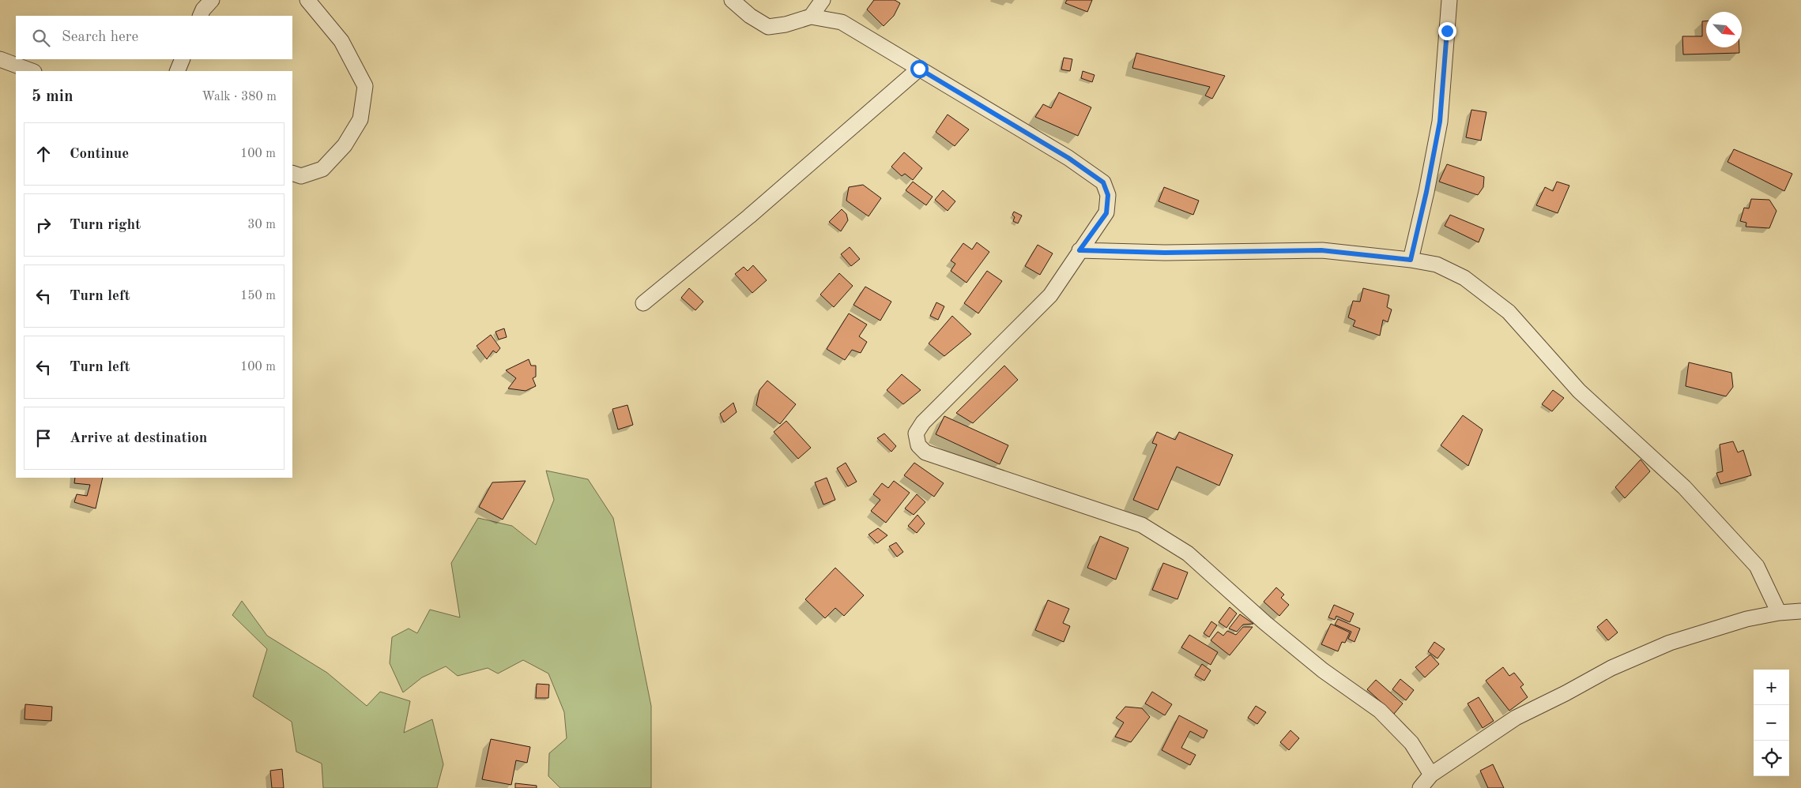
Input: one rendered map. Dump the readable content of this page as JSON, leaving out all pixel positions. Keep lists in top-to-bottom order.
{
  "north": "bottom right",
  "page": {
    "search": "Search here",
    "heading": ["5 min", "Walk · 380 m"],
    "list": [
      ["Continue", "100 m"],
      ["Turn right", "30 m"],
      ["Turn left", "150 m"],
      ["Turn left", "100 m"],
      "Arrive at destination"
    ],
    "map_buttons": ["+", "−"]
  }
}
